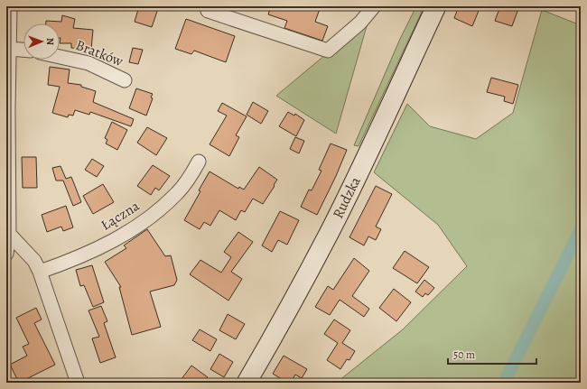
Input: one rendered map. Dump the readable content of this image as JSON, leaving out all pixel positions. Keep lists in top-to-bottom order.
{
  "streets": {
    "main road": ["Rudzka"],
    "street": ["Bratków", "Łączna"]
  },
  "scale_bar": "50 m",
  "north": "right"
}
